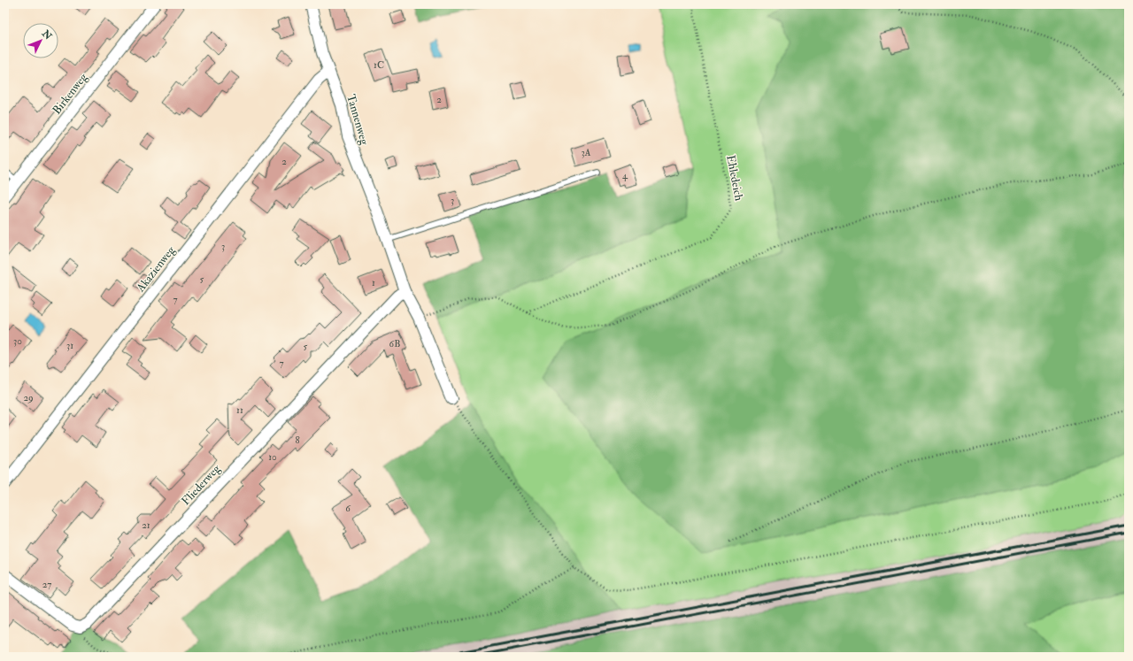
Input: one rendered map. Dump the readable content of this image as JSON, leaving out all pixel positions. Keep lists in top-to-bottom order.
{
  "streets": {
    "street": [
      "Birkenweg",
      "Tannenweg",
      "Akazienweg",
      "Fliederweg"
    ],
    "path": ["Ehledeich"]
  },
  "crossings": [
    ["Tannenweg", "Akazienweg"],
    ["Tannenweg", "Fliederweg"]
  ],
  "house_numbers": [
    "1C",
    "2",
    "3A",
    "2",
    "4",
    "3",
    "3",
    "5",
    "1",
    "7",
    "30",
    "6B",
    "31",
    "5",
    "7",
    "29",
    "11",
    "8",
    "10",
    "6",
    "21",
    "27"
  ],
  "north": "top right"
}
